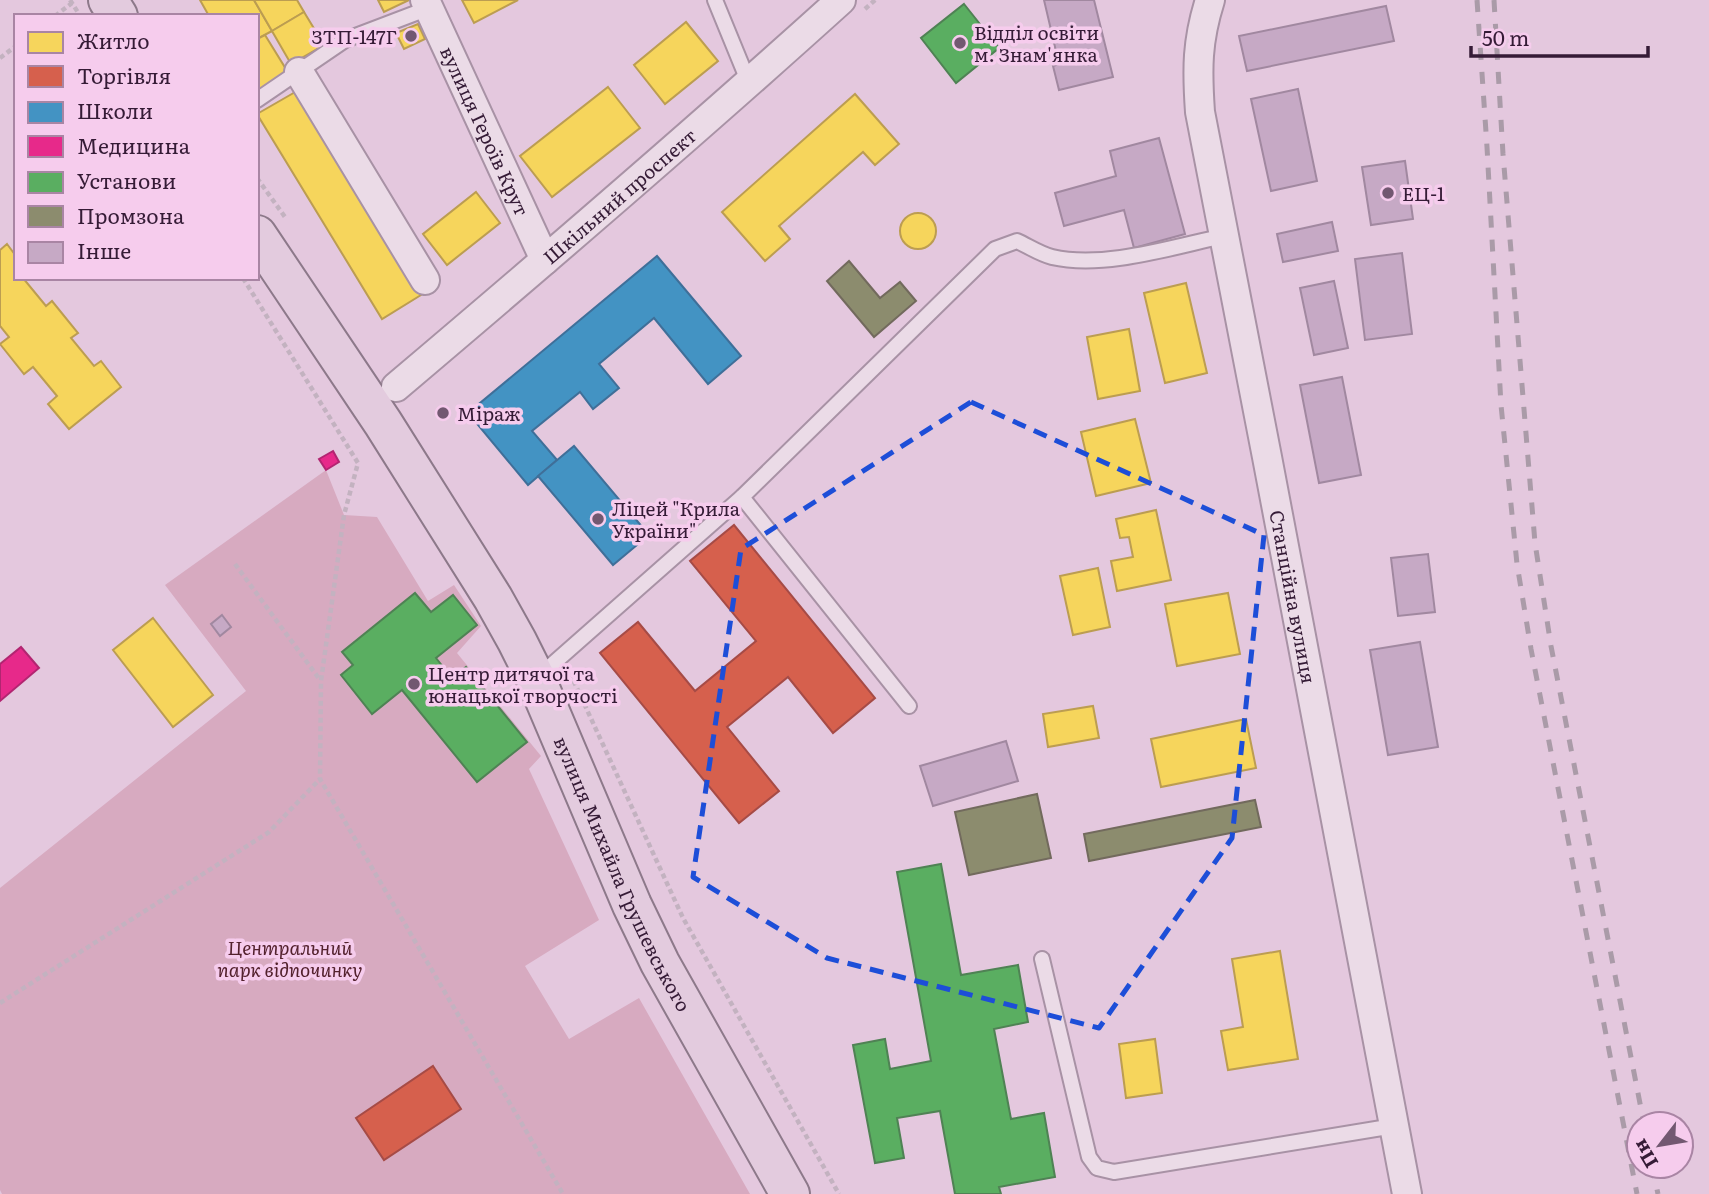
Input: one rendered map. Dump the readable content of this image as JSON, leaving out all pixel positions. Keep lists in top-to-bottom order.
{
  "streets": {
    "main road": ["вулиця Михайла Грушевського"],
    "street": ["вулиця Героїв Крут", "Шкільний проспект", "Станційна вулиця"]
  },
  "crossings": [
    ["вулиця Героїв Крут", "Шкільний проспект"]
  ],
  "parks": ["Центральний парк відпочинку"],
  "places": [
    "ЗТП-147Г",
    "Відділ освіти м. Знам'янка",
    "ЕЦ-1",
    "Міраж",
    "Ліцей \"Крила України\"",
    "Центр дитячої та юнацької творчості"
  ],
  "legend": [
    "Житло",
    "Торгівля",
    "Школи",
    "Медицина",
    "Установи",
    "Промзона",
    "Інше"
  ],
  "scale_bar": "50 m",
  "north": "bottom left"
}
